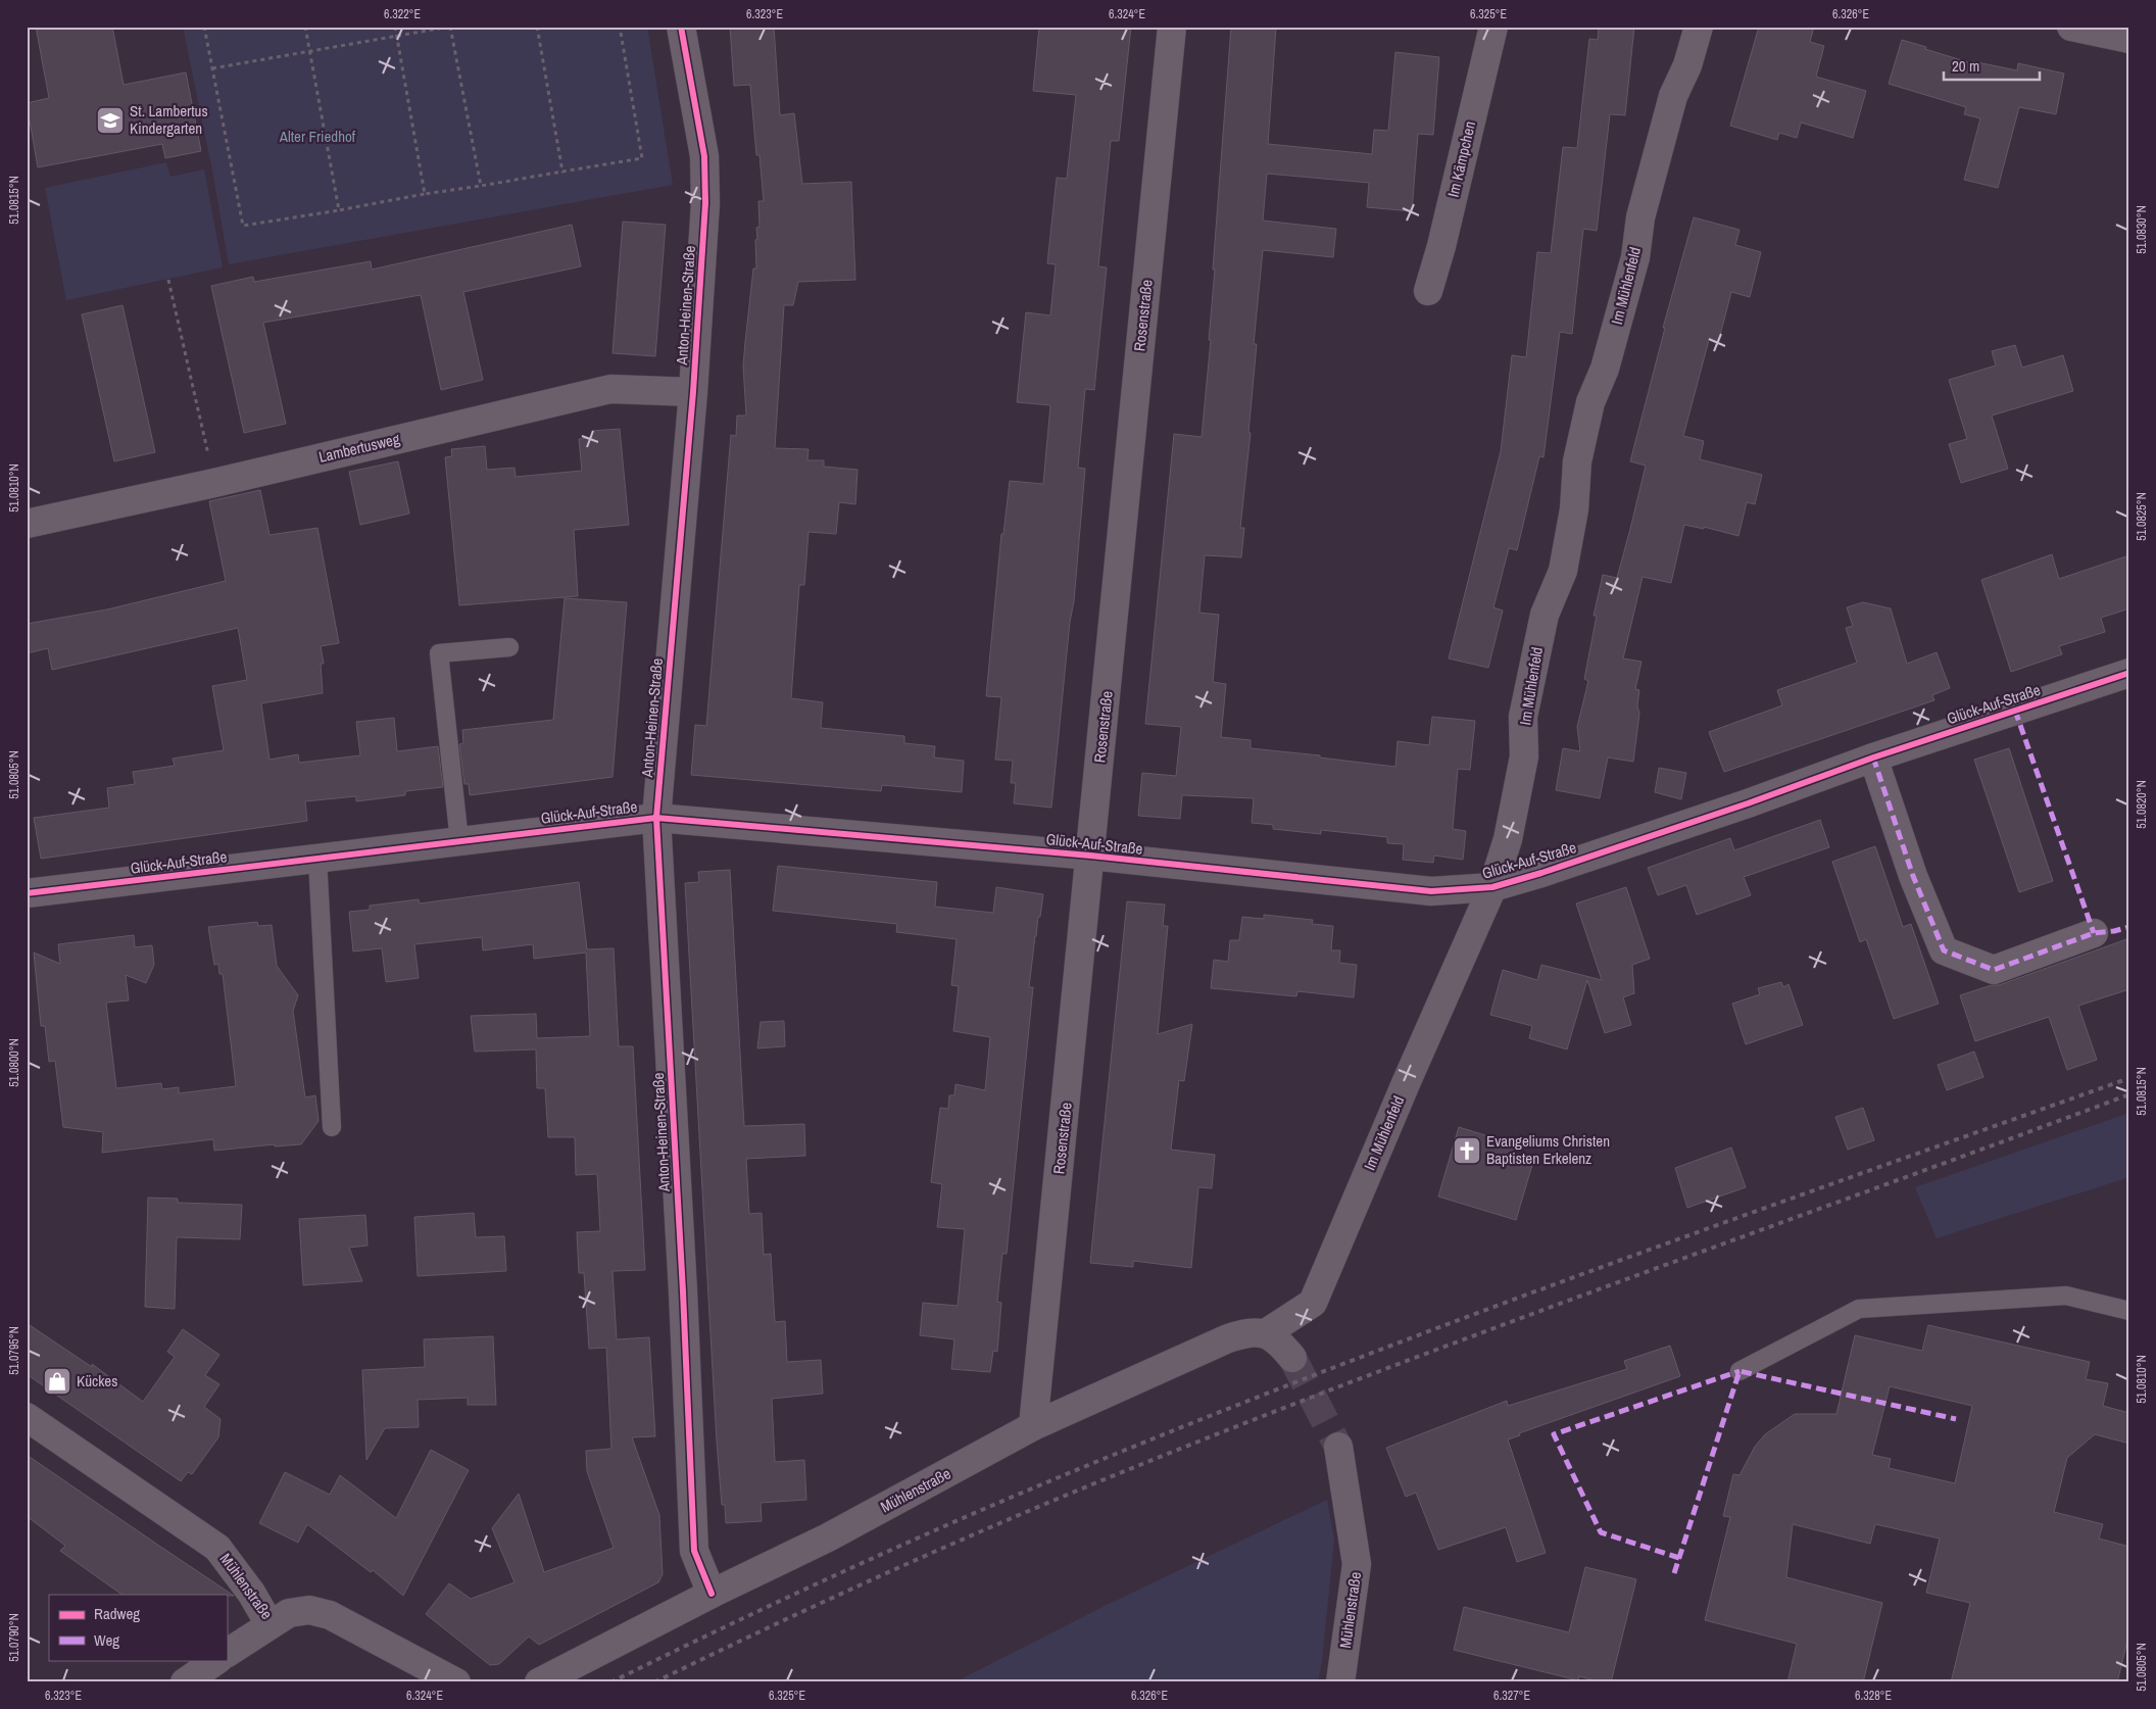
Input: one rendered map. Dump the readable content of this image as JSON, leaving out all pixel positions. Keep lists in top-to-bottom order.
{
  "streets": {
    "street": [
      "Im Kämpchen",
      "Im Mühlenfeld",
      "Anton-Heinen-Straße",
      "Rosenstraße",
      "Lambertusweg",
      "Glück-Auf-Straße",
      "Mühlenstraße"
    ]
  },
  "crossings": [
    ["Im Mühlenfeld", "Glück-Auf-Straße"],
    ["Im Mühlenfeld", "Mühlenstraße"],
    ["Anton-Heinen-Straße", "Lambertusweg"],
    ["Anton-Heinen-Straße", "Glück-Auf-Straße"],
    ["Anton-Heinen-Straße", "Mühlenstraße"],
    ["Rosenstraße", "Glück-Auf-Straße"],
    ["Rosenstraße", "Mühlenstraße"]
  ],
  "parks": ["Alter Friedhof"],
  "places": {
    "school or university": ["St. Lambertus Kindergarten"],
    "church": ["Evangeliums Christen Baptisten Erkelenz"],
    "shop": ["Kückes"]
  },
  "legend": ["Radweg", "Weg"],
  "scale_bar": "20 m",
  "coordinates": [
    "6.322°E",
    "6.323°E",
    "6.324°E",
    "6.325°E",
    "6.326°E",
    "51.0815°N",
    "51.0830°N",
    "51.0810°N",
    "51.0825°N",
    "51.0805°N",
    "51.0820°N",
    "51.0800°N",
    "51.0795°N",
    "51.0790°N",
    "6.327°E",
    "6.328°E"
  ]
}
